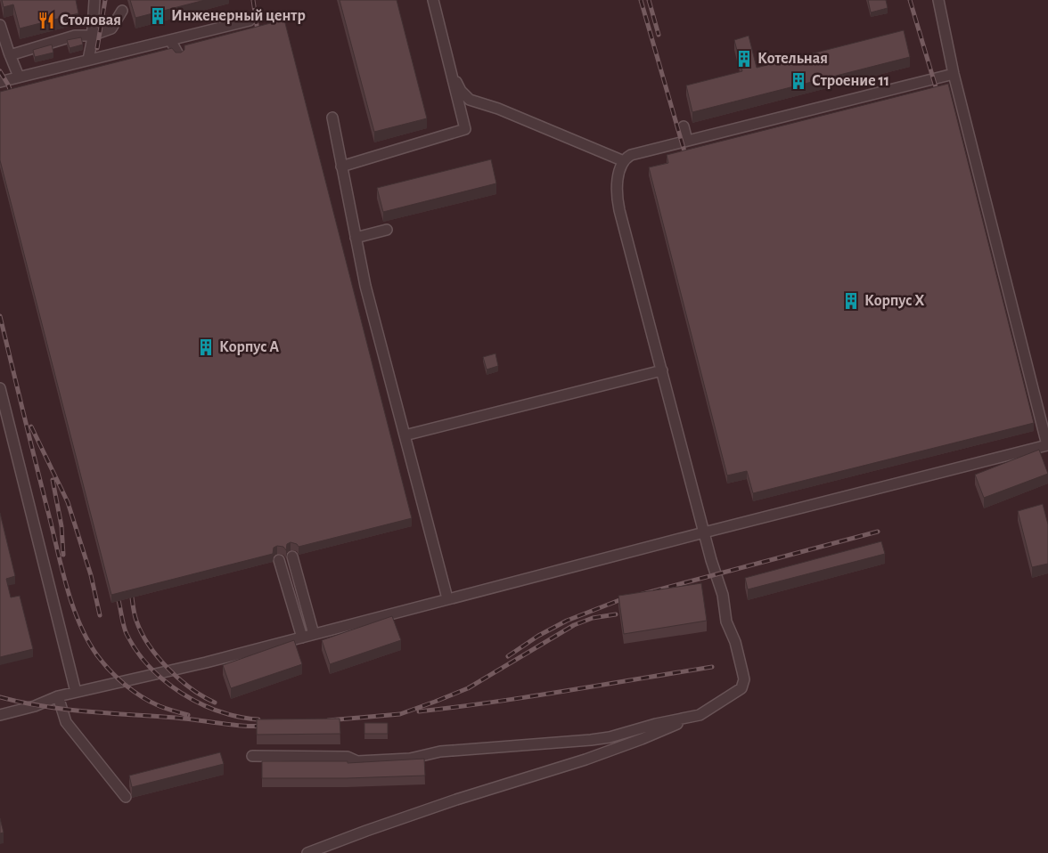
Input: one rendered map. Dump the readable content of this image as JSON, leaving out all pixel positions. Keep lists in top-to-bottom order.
{
  "places": {
    "building": [
      "Инженерный центр",
      "Котельная",
      "Строение 11",
      "Корпус Х",
      "Корпус А"
    ],
    "restaurant": ["Столовая"]
  }
}
